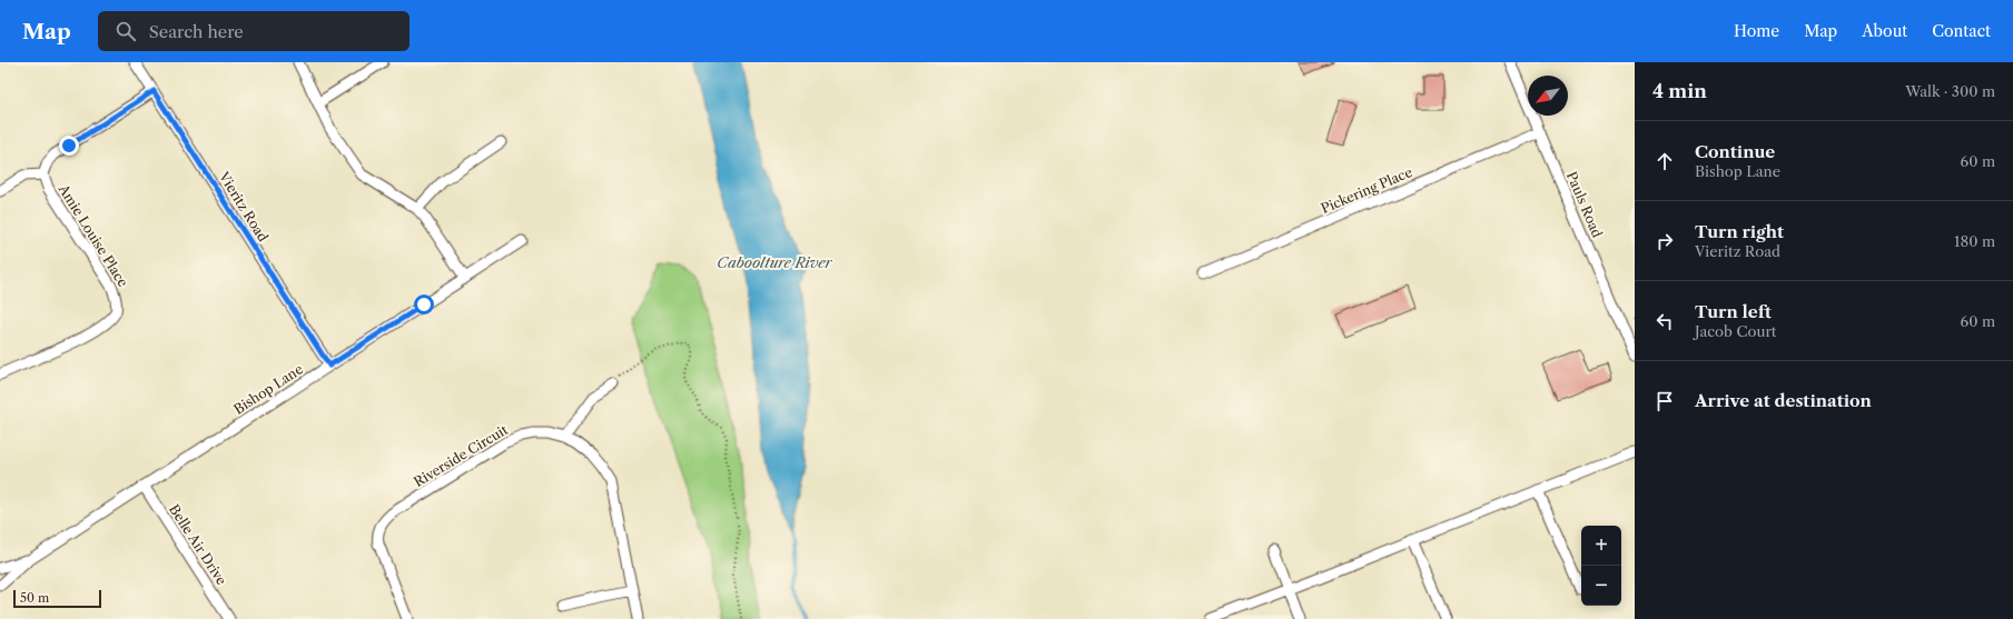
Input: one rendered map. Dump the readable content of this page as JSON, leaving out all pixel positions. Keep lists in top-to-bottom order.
{
  "streets": {
    "street": [
      "Pickering Place",
      "Pauls Road",
      "Vieritz Road",
      "Amie Louise Place",
      "Bishop Lane",
      "Riverside Circuit",
      "Belle Air Drive"
    ]
  },
  "crossings": [
    ["Pickering Place", "Pauls Road"],
    ["Vieritz Road", "Bishop Lane"],
    ["Bishop Lane", "Belle Air Drive"]
  ],
  "water": ["Caboolture River"],
  "scale_bar": "50 m",
  "north": "bottom left",
  "page": {
    "header": "Map",
    "search": "Search here",
    "nav": [
      "Home",
      "Map",
      "About",
      "Contact"
    ],
    "heading": ["4 min", "Walk · 300 m"],
    "list": [
      ["Continue", "Bishop Lane", "60 m"],
      ["Turn right", "Vieritz Road", "180 m"],
      ["Turn left", "Jacob Court", "60 m"],
      "Arrive at destination"
    ],
    "map_buttons": ["+", "−"],
    "scale": "50 m"
  }
}
